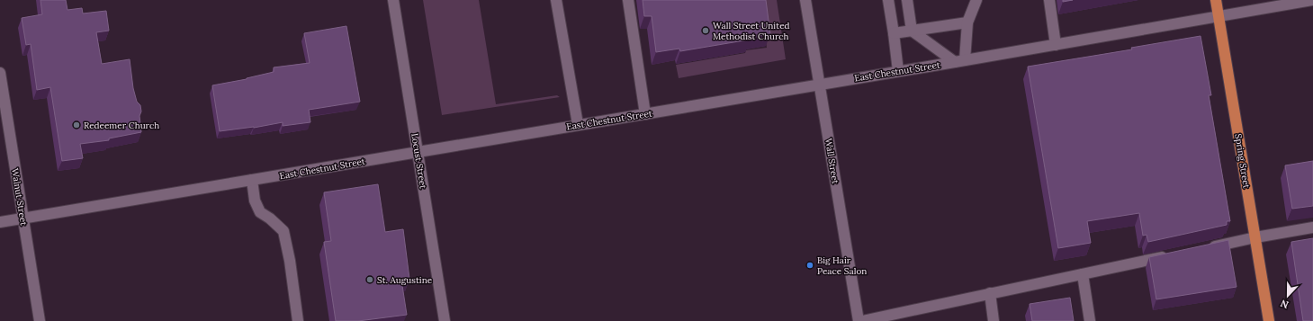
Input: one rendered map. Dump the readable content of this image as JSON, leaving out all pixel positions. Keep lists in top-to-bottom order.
{
  "streets": {
    "main road": ["Spring Street"],
    "street": [
      "East Chestnut Street",
      "Locust Street",
      "Wall Street",
      "Walnut Street"
    ]
  },
  "crossings": [
    ["East Chestnut Street", "Locust Street"],
    ["East Chestnut Street", "Wall Street"],
    ["East Chestnut Street", "Spring Street"],
    ["East Chestnut Street", "Walnut Street"]
  ],
  "places": [
    "Wall Street United Methodist Church",
    "Redeemer Church",
    "Big Hair Peace Salon",
    "St. Augustine"
  ],
  "north": "bottom"
}
